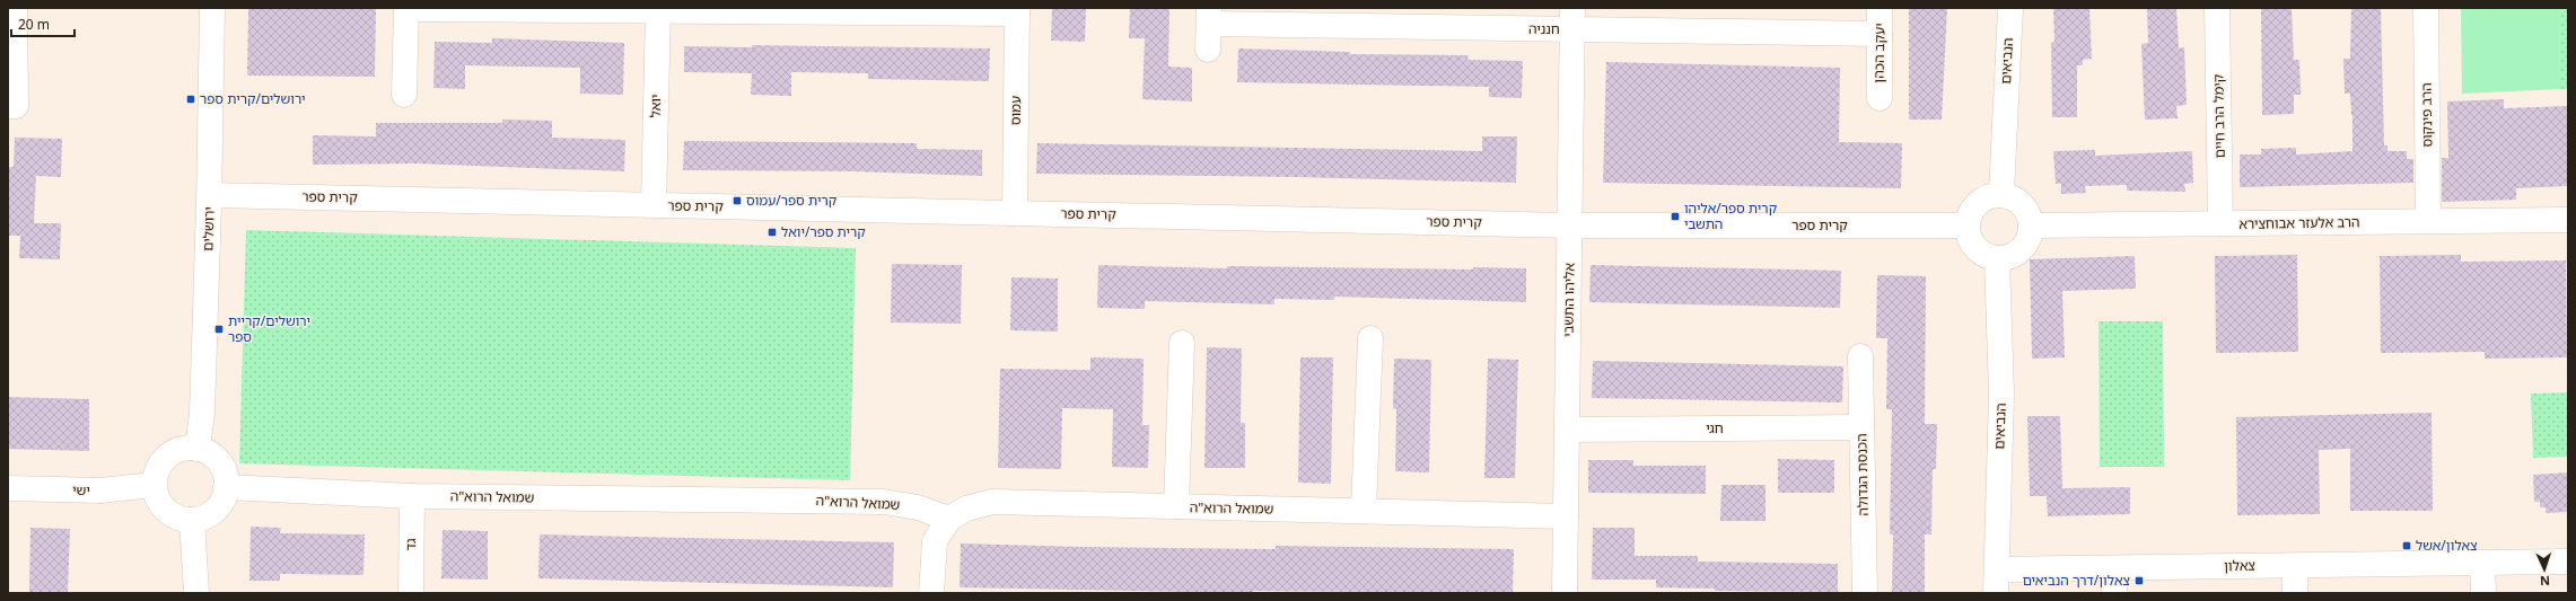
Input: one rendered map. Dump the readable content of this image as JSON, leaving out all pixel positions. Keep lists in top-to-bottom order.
{
  "streets": {
    "street": [
      "חנניה",
      "יעקב הכהן",
      "הנביאים",
      "יואל",
      "עמוס",
      "הרב פינקוס",
      "קימל הרב חיים",
      "קרית ספר",
      "הרב אלעזר אבוחצירא",
      "ירושלים",
      "אליהו התשבי",
      "חגי",
      "הכנסת הגדולה",
      "ישי",
      "שמואל הרוא\"ה",
      "גד",
      "צאלון"
    ]
  },
  "crossings": [
    ["חנניה", "יעקב הכהן"],
    ["חנניה", "אליהו התשבי"],
    ["הנביאים", "קרית ספר"],
    ["הנביאים", "הרב אלעזר אבוחצירא"],
    ["הנביאים", "צאלון"],
    ["יואל", "קרית ספר"],
    ["עמוס", "קרית ספר"],
    ["הרב פינקוס", "הרב אלעזר אבוחצירא"],
    ["קימל הרב חיים", "הרב אלעזר אבוחצירא"],
    ["קרית ספר", "הרב אלעזר אבוחצירא"],
    ["קרית ספר", "ירושלים"],
    ["קרית ספר", "אליהו התשבי"],
    ["ירושלים", "ישי"],
    ["ירושלים", "שמואל הרוא\"ה"],
    ["אליהו התשבי", "חגי"],
    ["אליהו התשבי", "שמואל הרוא\"ה"],
    ["חגי", "הכנסת הגדולה"],
    ["ישי", "שמואל הרוא\"ה"],
    ["שמואל הרוא\"ה", "גד"]
  ],
  "places": {
    "transit": [
      "ירושלים/קרית ספר",
      "קרית ספר/עמוס",
      "קרית ספר/אליהו התשבי",
      "קרית ספר/יואל",
      "ירושלים/קריית ספר",
      "צאלון/אשל",
      "צאלון/דרך הנביאים"
    ]
  },
  "scale_bar": "20 m",
  "north": "bottom"
}
